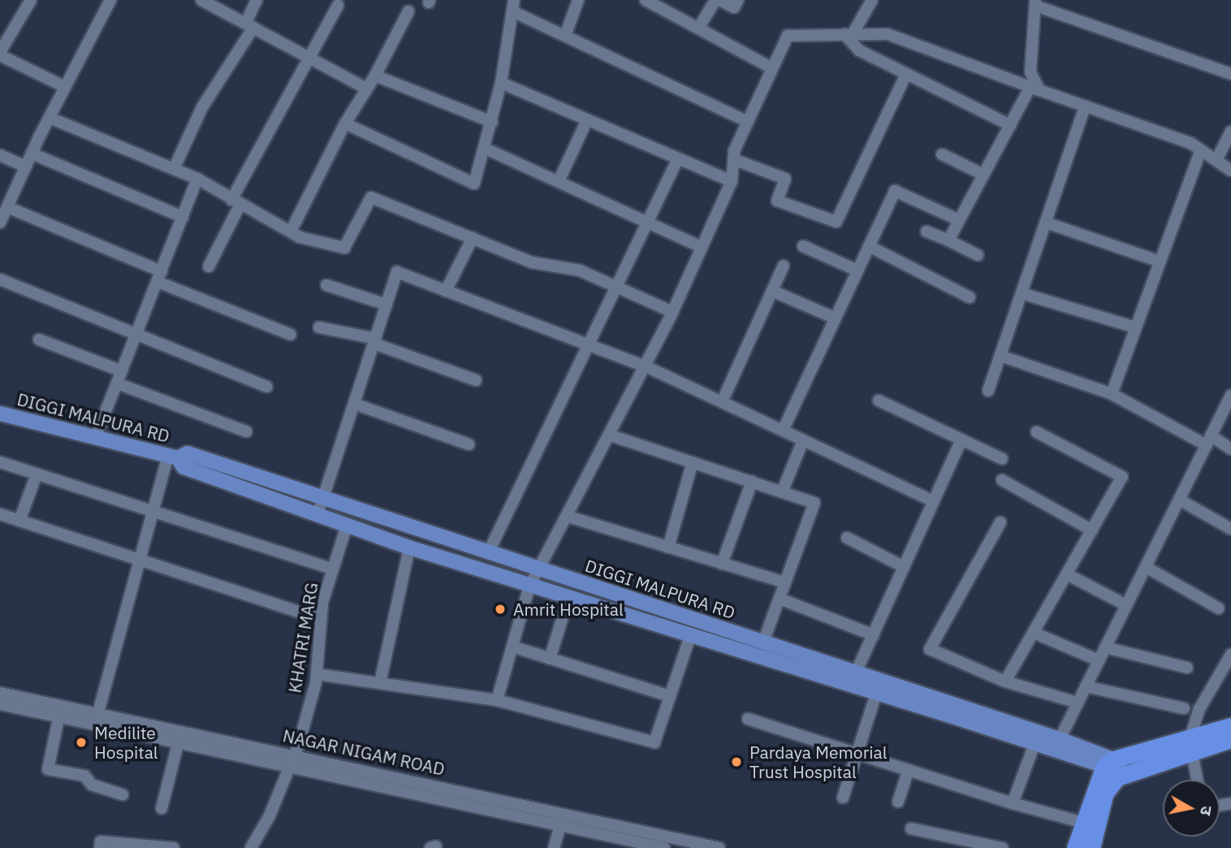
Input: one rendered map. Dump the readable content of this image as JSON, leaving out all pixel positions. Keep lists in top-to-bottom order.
{
  "streets": {
    "main road": ["DIGGI MALPURA RD"],
    "street": ["KHATRI MARG", "NAGAR NIGAM ROAD"]
  },
  "crossings": [
    ["DIGGI MALPURA RD", "KHATRI MARG"],
    ["KHATRI MARG", "NAGAR NIGAM ROAD"]
  ],
  "places": ["Amrit Hospital", "Medilite Hospital", "Pardaya Memorial Trust Hospital"],
  "north": "right"
}
